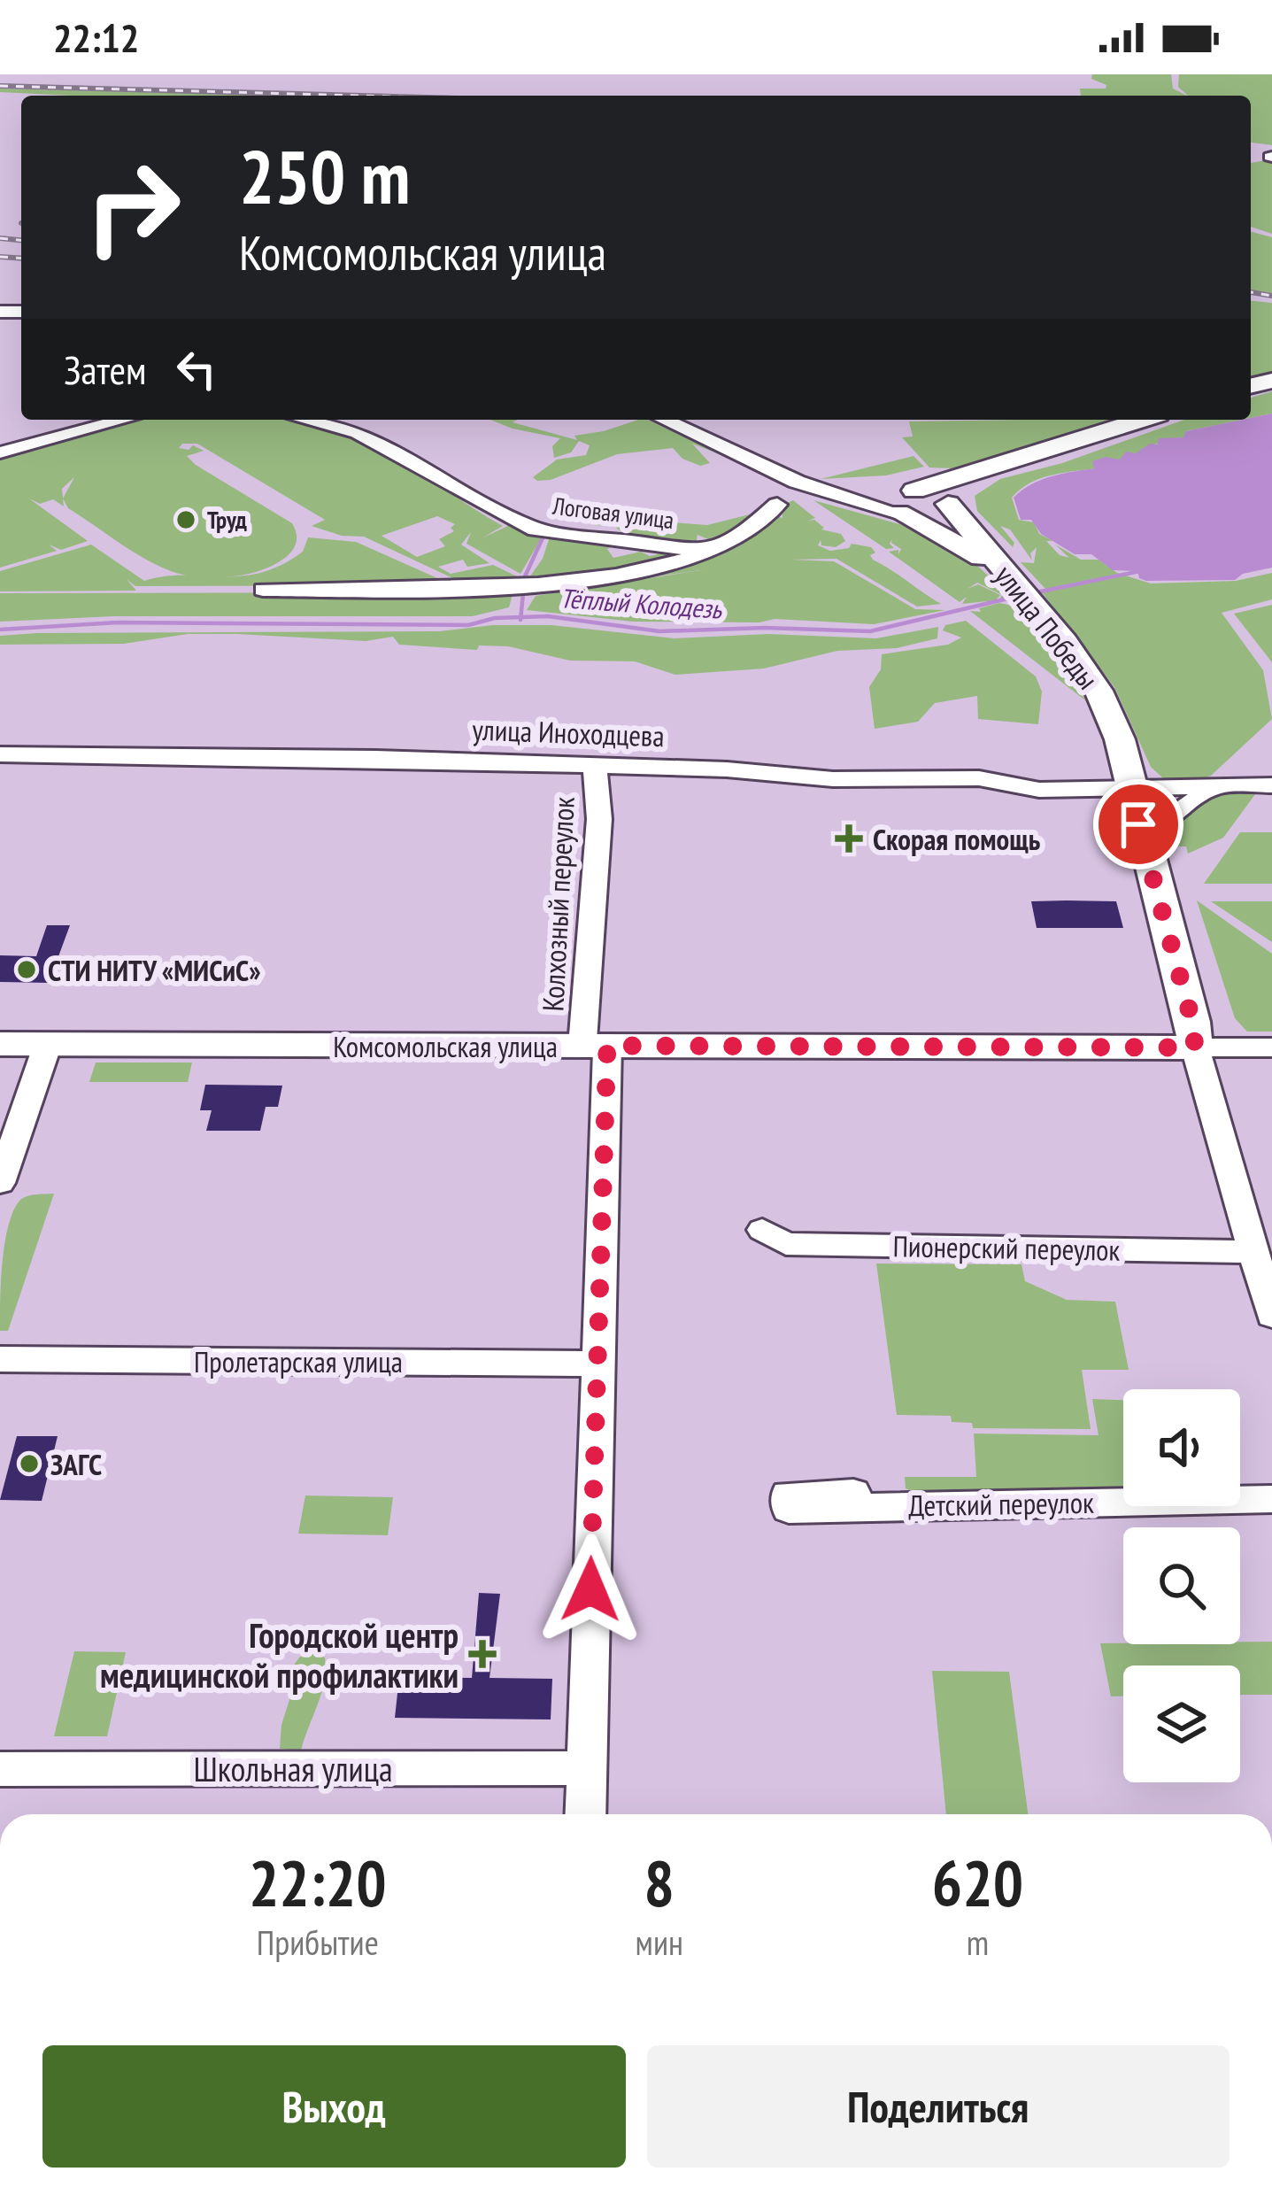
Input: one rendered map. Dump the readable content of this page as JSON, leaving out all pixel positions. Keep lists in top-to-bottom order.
{
  "streets": {
    "main road": ["улица Победы", "Комсомольская улица"],
    "street": [
      "Логовая улица",
      "улица Иноходцева",
      "Колхозный переулок",
      "Пионерский переулок",
      "Пролетарская улица",
      "Детский переулок",
      "Школьная улица"
    ]
  },
  "crossings": [
    ["улица Победы", "улица Иноходцева"],
    ["улица Победы", "Комсомольская улица"],
    ["улица Победы", "Пионерский переулок"],
    ["улица Иноходцева", "Колхозный переулок"],
    ["Колхозный переулок", "Комсомольская улица"],
    ["Колхозный переулок", "Пролетарская улица"],
    ["Колхозный переулок", "Школьная улица"]
  ],
  "water": ["Тёплый Колодезь"],
  "places": {
    "other": ["Труд", "СТИ НИТУ «МИСиС»", "ЗАГС"],
    "health": ["Скорая помощь", "Городской центр медицинской профилактики"]
  },
  "page": {
    "status": "22:12",
    "turn": ["250 m", "Комсомольская улица"],
    "then": "Затем",
    "eta": [
      "22:20",
      "Прибытие",
      "8",
      "мин",
      "620",
      "m"
    ],
    "buttons": ["Выход", "Поделиться"]
  }
}
